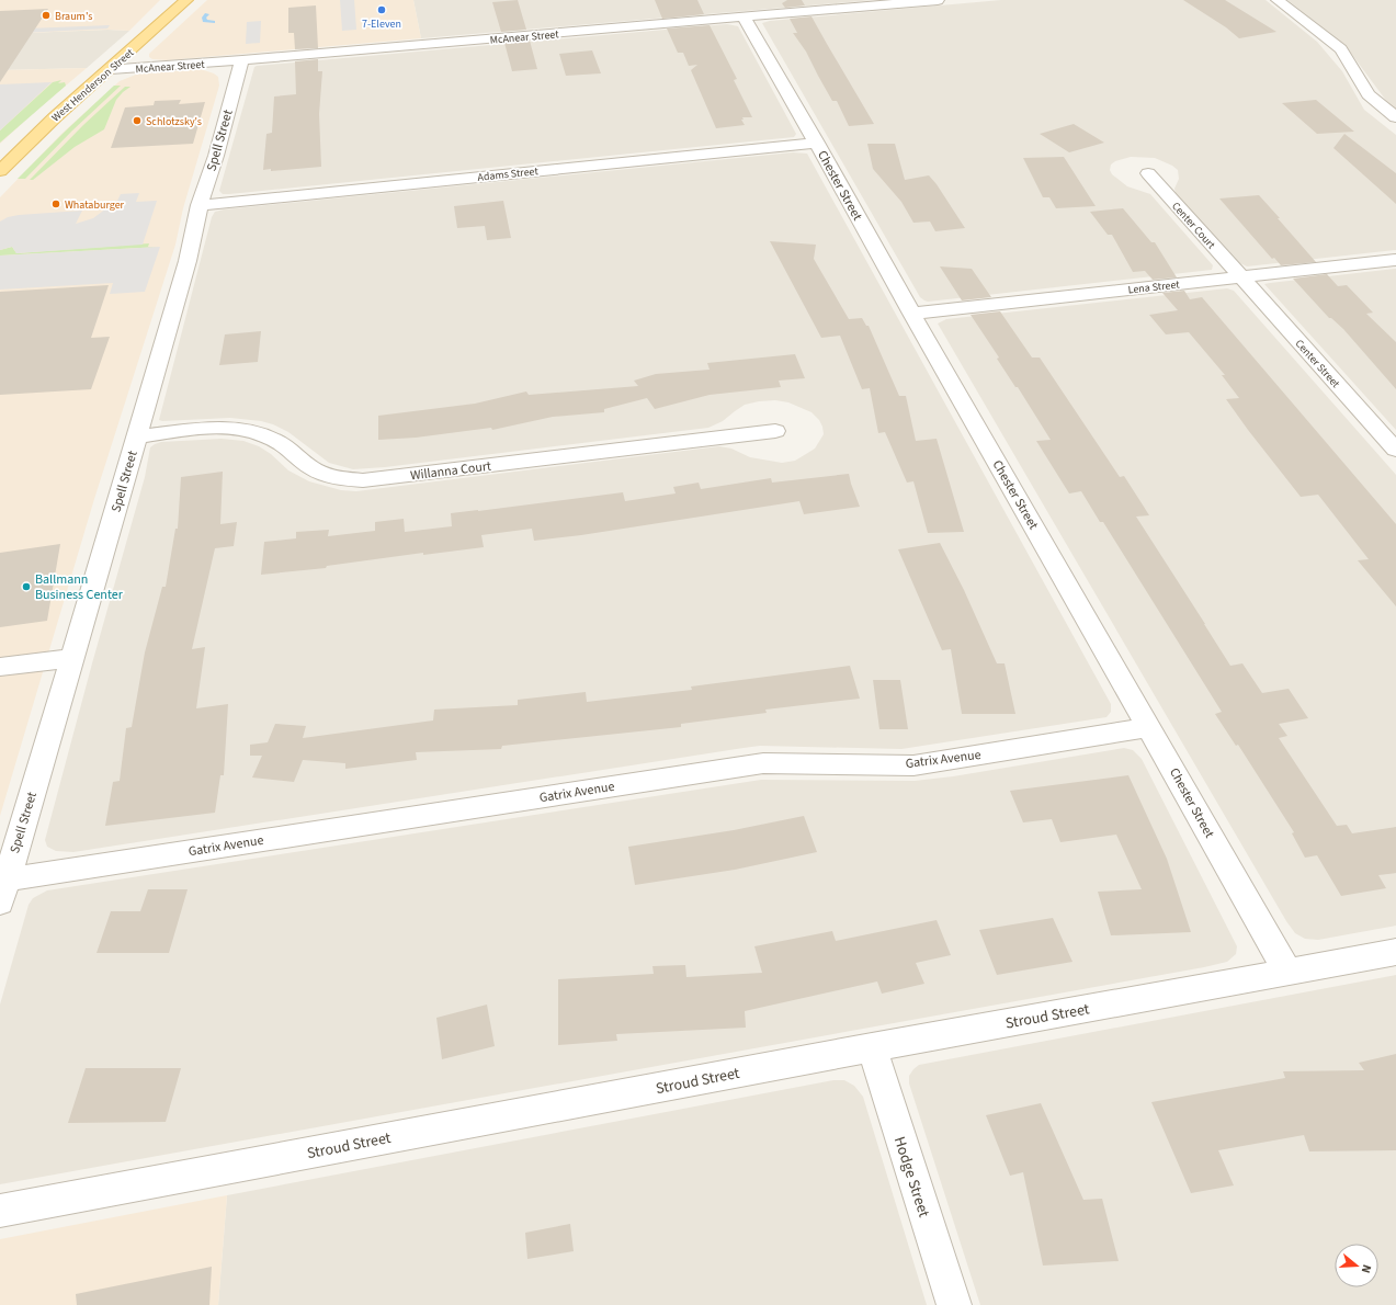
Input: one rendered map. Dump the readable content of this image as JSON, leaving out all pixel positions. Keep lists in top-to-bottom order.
{
  "streets": {
    "main road": ["West Henderson Street"],
    "street": [
      "McAnear Street",
      "Spell Street",
      "Adams Street",
      "Chester Street",
      "Center Court",
      "Lena Street",
      "Center Street",
      "Willanna Court",
      "Gatrix Avenue",
      "Stroud Street",
      "Hodge Street"
    ]
  },
  "crossings": [
    ["McAnear Street", "West Henderson Street"],
    ["McAnear Street", "Spell Street"],
    ["McAnear Street", "Chester Street"],
    ["Spell Street", "Adams Street"],
    ["Spell Street", "Willanna Court"],
    ["Spell Street", "Gatrix Avenue"],
    ["Adams Street", "Chester Street"],
    ["Chester Street", "Lena Street"],
    ["Chester Street", "Gatrix Avenue"],
    ["Chester Street", "Stroud Street"],
    ["Center Court", "Lena Street"],
    ["Center Court", "Center Street"],
    ["Lena Street", "Center Street"],
    ["Stroud Street", "Hodge Street"]
  ],
  "places": [
    "7-Eleven",
    "Braum's",
    "Schlotzsky's",
    "Whataburger",
    "Ballmann Business Center"
  ],
  "north": "right"
}
